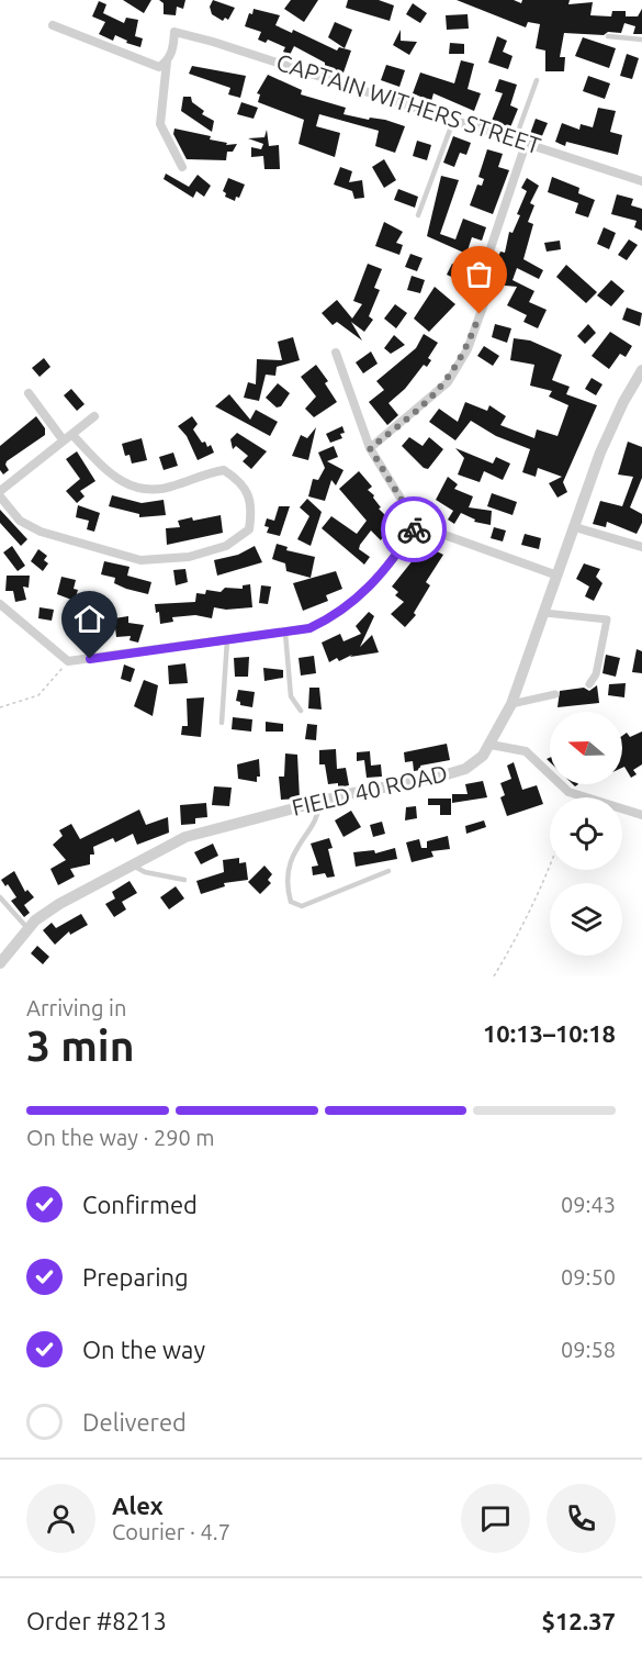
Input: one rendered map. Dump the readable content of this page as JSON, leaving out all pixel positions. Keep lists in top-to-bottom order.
{
  "streets": {
    "street": ["CAPTAIN WITHERS STREET", "FIELD 40 ROAD"]
  },
  "north": "left",
  "page": {
    "heading": ["3 min", "Arriving in", "10:13–10:18"],
    "panel": [
      "Alex",
      "Courier · 4.7",
      "Order #8213",
      "$12.37"
    ],
    "bar": "On the way · 290 m",
    "list": [
      ["Confirmed", "09:43"],
      ["Preparing", "09:50"],
      ["On the way", "09:58"],
      "Delivered"
    ]
  }
}
